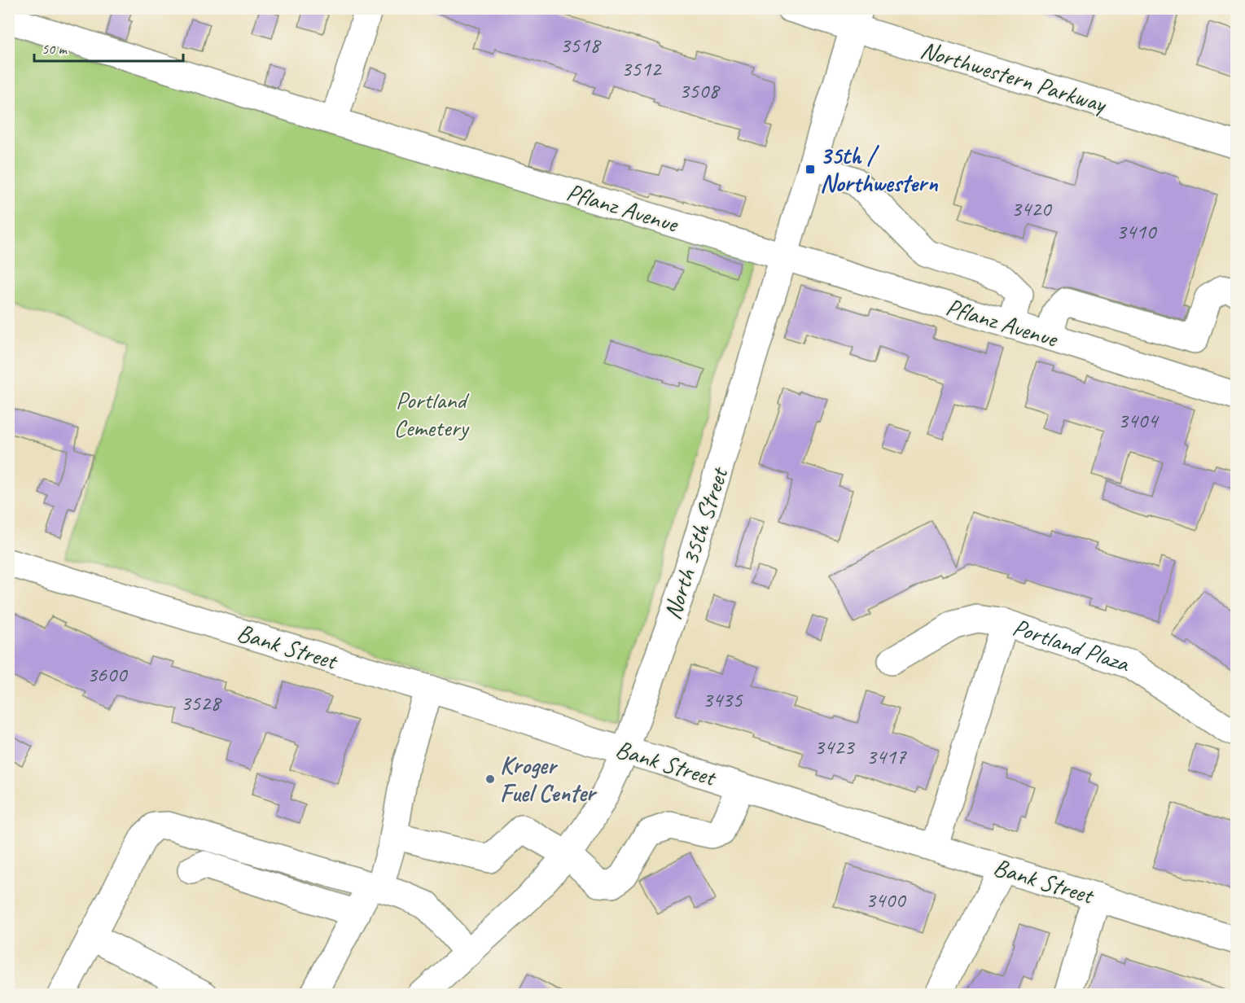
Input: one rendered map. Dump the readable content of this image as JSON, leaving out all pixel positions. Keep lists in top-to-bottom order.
{
  "streets": {
    "street": [
      "Northwestern Parkway",
      "Pflanz Avenue",
      "North 35th Street",
      "Bank Street",
      "Portland Plaza"
    ]
  },
  "crossings": [
    ["Northwestern Parkway", "North 35th Street"],
    ["Pflanz Avenue", "North 35th Street"],
    ["North 35th Street", "Bank Street"],
    ["Bank Street", "Portland Plaza"]
  ],
  "parks": ["Portland Cemetery"],
  "places": {
    "transit": ["35th / Northwestern"],
    "other": ["Kroger Fuel Center"]
  },
  "house_numbers": [
    "3518",
    "3512",
    "3508",
    "3420",
    "3410",
    "3404",
    "3600",
    "3435",
    "3528",
    "3423",
    "3417",
    "3400"
  ],
  "scale_bar": "50 m"
}
